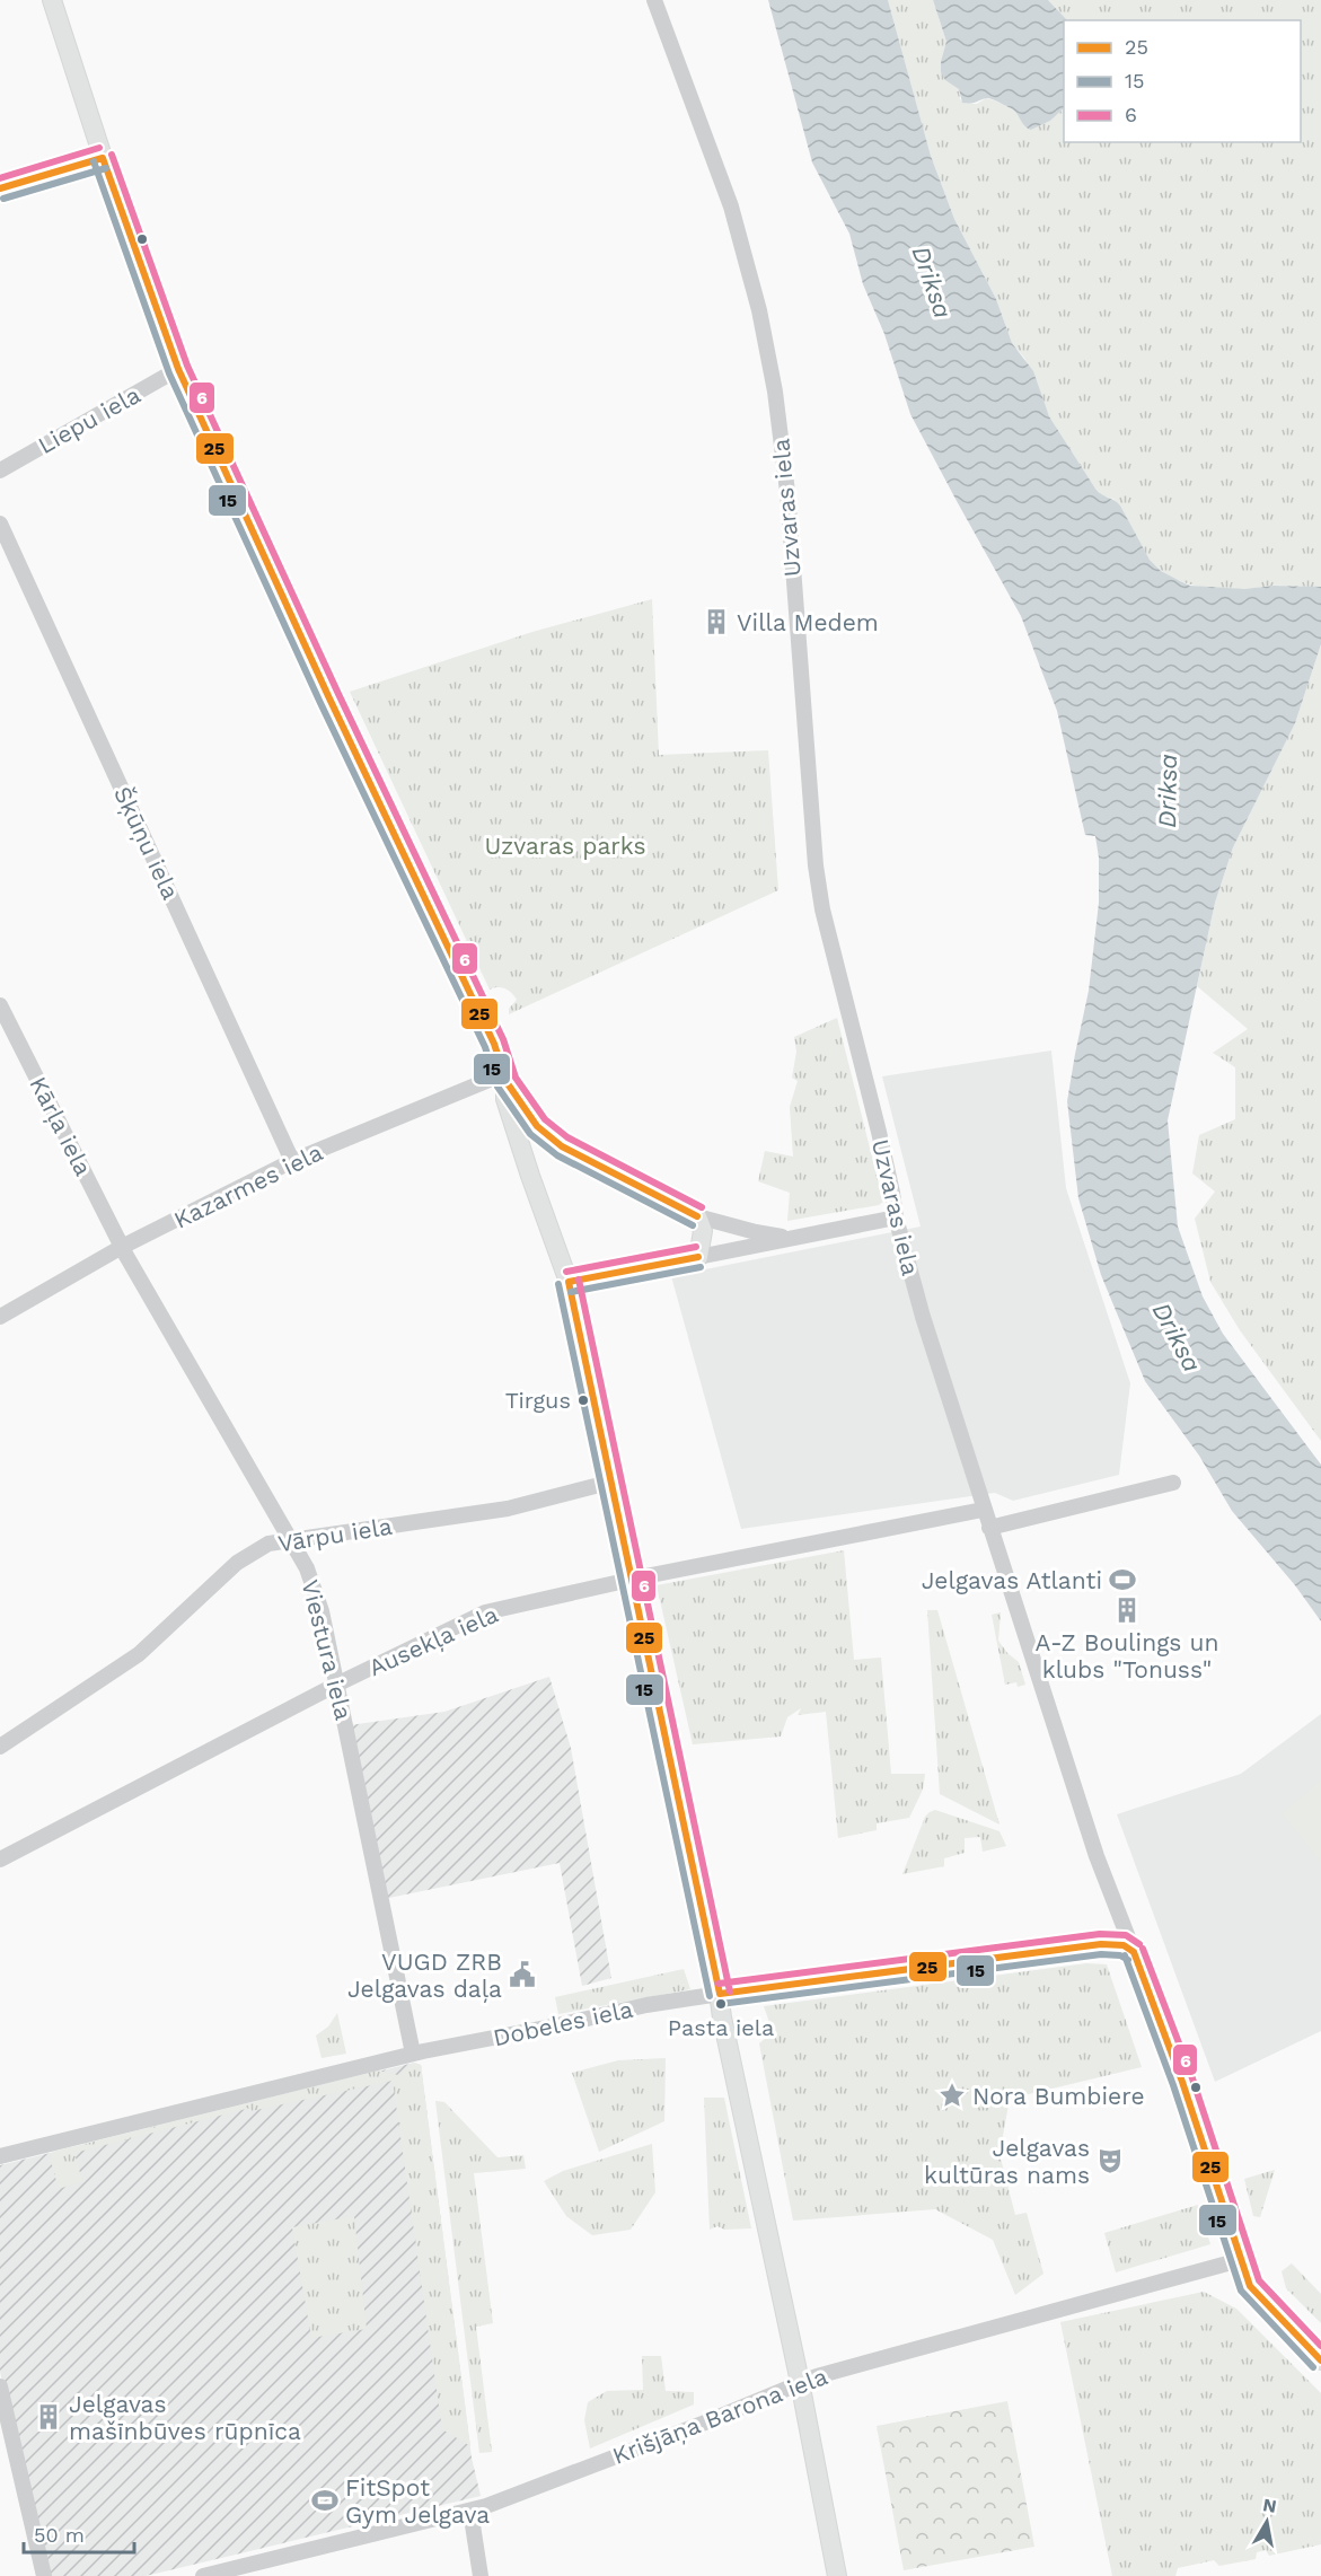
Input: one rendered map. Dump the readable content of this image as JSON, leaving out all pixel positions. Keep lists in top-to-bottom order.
{
  "streets": {
    "main road": ["Uzvaras iela", "Dobeles iela"],
    "street": [
      "Liepu iela",
      "Šķūņu iela",
      "Kārļa iela",
      "Kazarmes iela",
      "Vārpu iela",
      "Ausekļa iela",
      "Viestura iela",
      "Krišjāņa Barona iela"
    ]
  },
  "crossings": [
    ["Uzvaras iela", "Ausekļa iela"],
    ["Uzvaras iela", "Dobeles iela"],
    ["Uzvaras iela", "Krišjāņa Barona iela"],
    ["Šķūņu iela", "Kazarmes iela"],
    ["Kārļa iela", "Kazarmes iela"],
    ["Kārļa iela", "Viestura iela"],
    ["Kazarmes iela", "Viestura iela"],
    ["Vārpu iela", "Viestura iela"],
    ["Ausekļa iela", "Viestura iela"],
    ["Viestura iela", "Dobeles iela"]
  ],
  "water": ["Driksa"],
  "parks": ["Uzvaras parks"],
  "places": {
    "building": ["Villa Medem", "A-Z Boulings un klubs \"Tonuss\"", "Jelgavas mašīnbūves rūpnīca"],
    "other": ["Tirgus", "Pasta iela"],
    "sports": ["Jelgavas Atlanti", "FitSpot Gym Jelgava"],
    "public building": ["VUGD ZRB Jelgavas daļa"],
    "place": ["Nora Bumbiere"],
    "theatre": ["Jelgavas kultūras nams"]
  },
  "lines": ["transit line 6", "transit line 25", "transit line 15"],
  "legend": ["25", "15", "6"],
  "scale_bar": "50 m",
  "north": "top"
}
